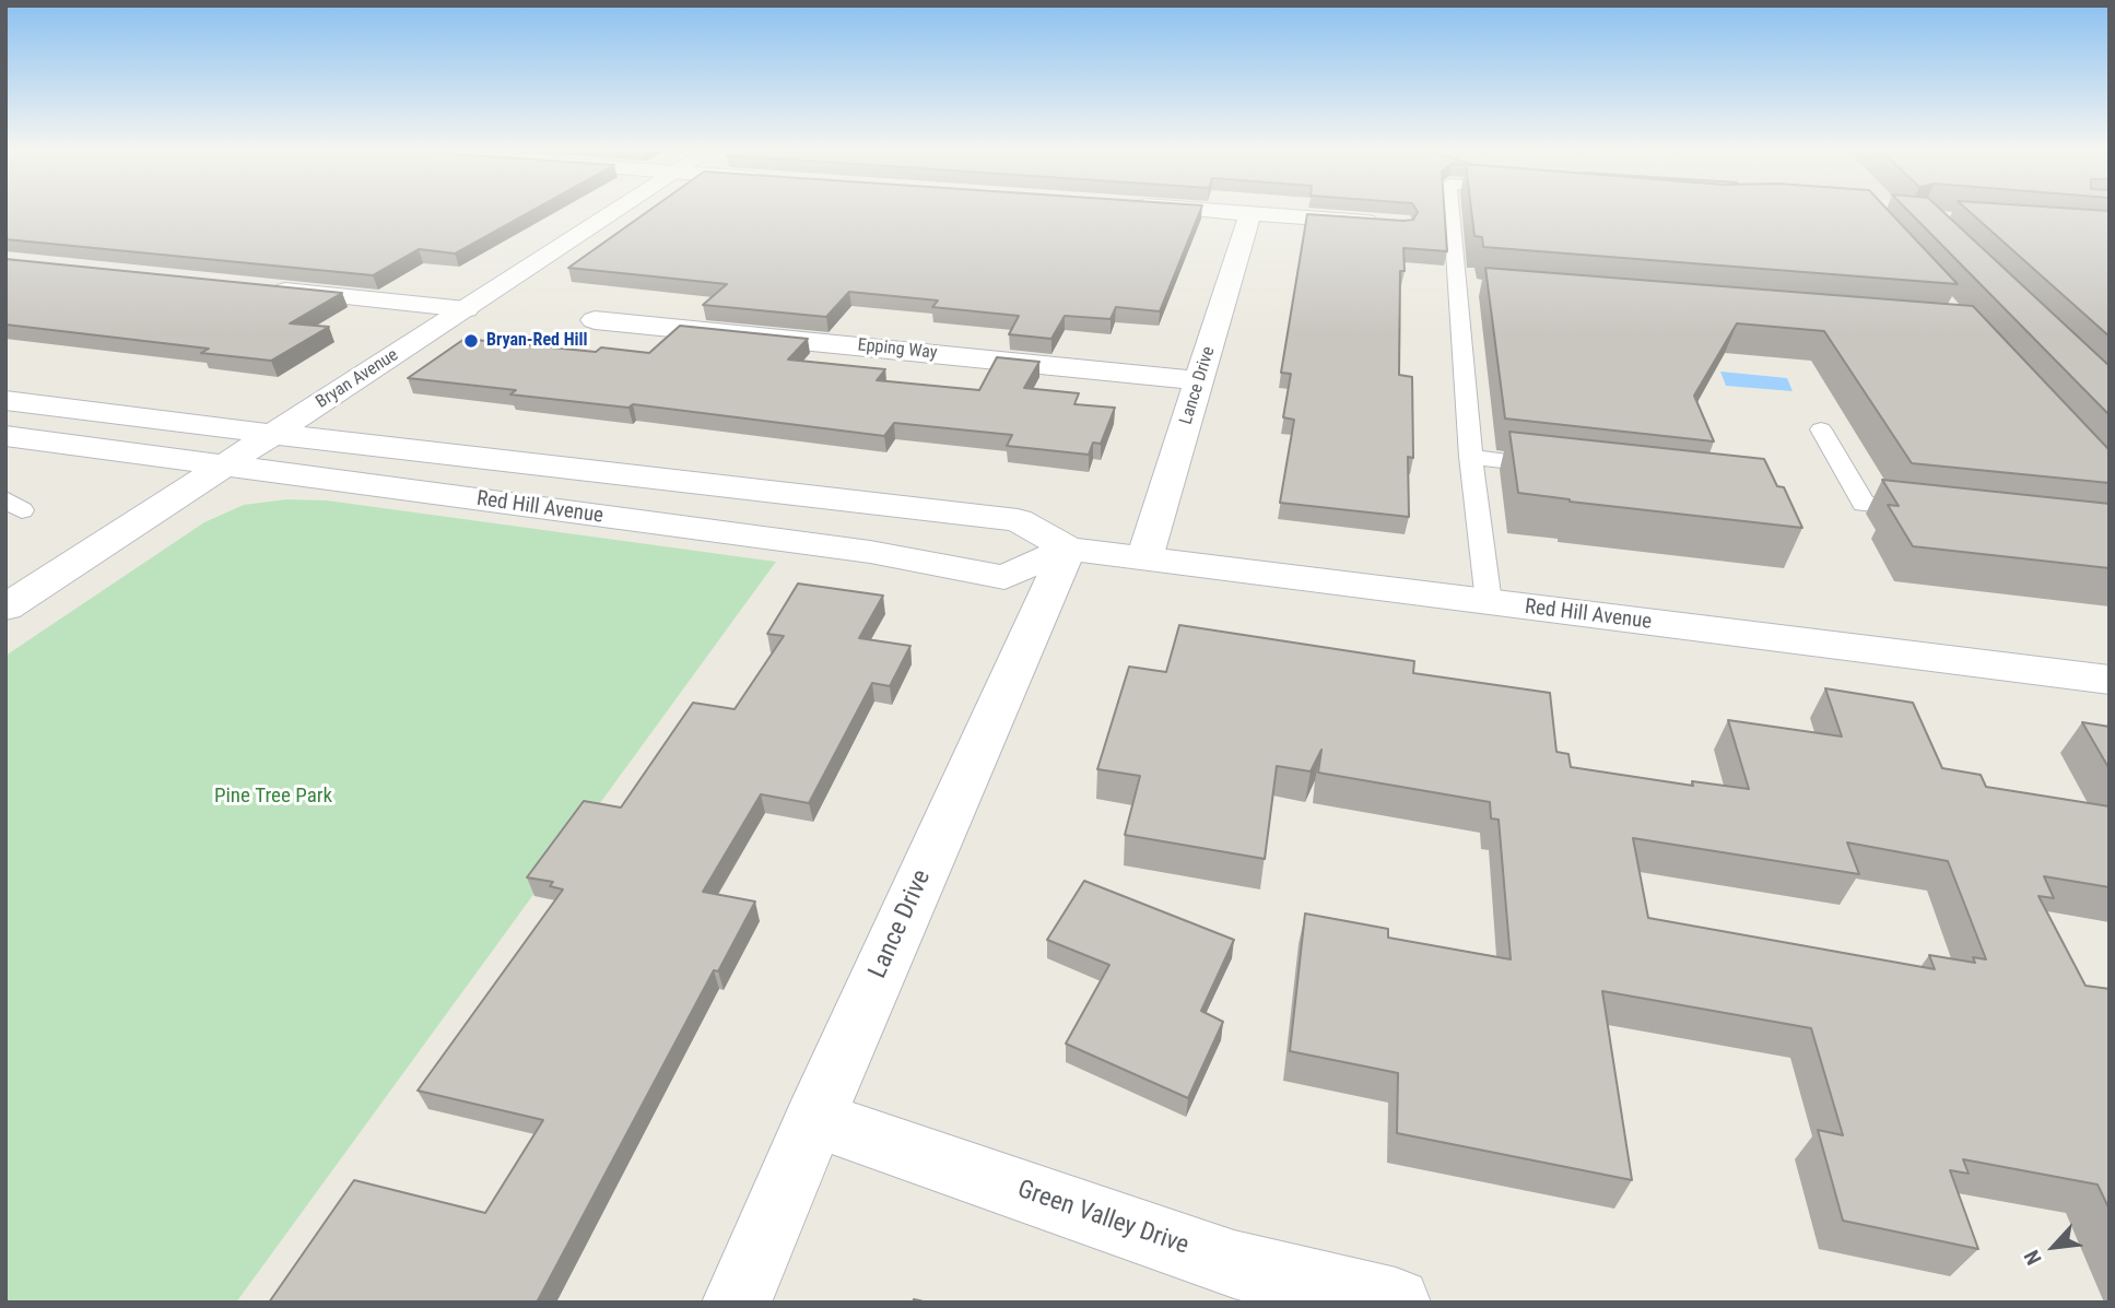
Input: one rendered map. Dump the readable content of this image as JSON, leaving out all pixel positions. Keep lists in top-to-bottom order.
{
  "streets": {
    "main road": [
      "Epping Way",
      "Bryan Avenue",
      "Lance Drive",
      "Red Hill Avenue",
      "Green Valley Drive"
    ]
  },
  "crossings": [
    ["Epping Way", "Lance Drive"],
    ["Bryan Avenue", "Red Hill Avenue"],
    ["Lance Drive", "Red Hill Avenue"],
    ["Lance Drive", "Green Valley Drive"]
  ],
  "parks": ["Pine Tree Park"],
  "places": ["Bryan-Red Hill"],
  "north": "bottom left"
}
